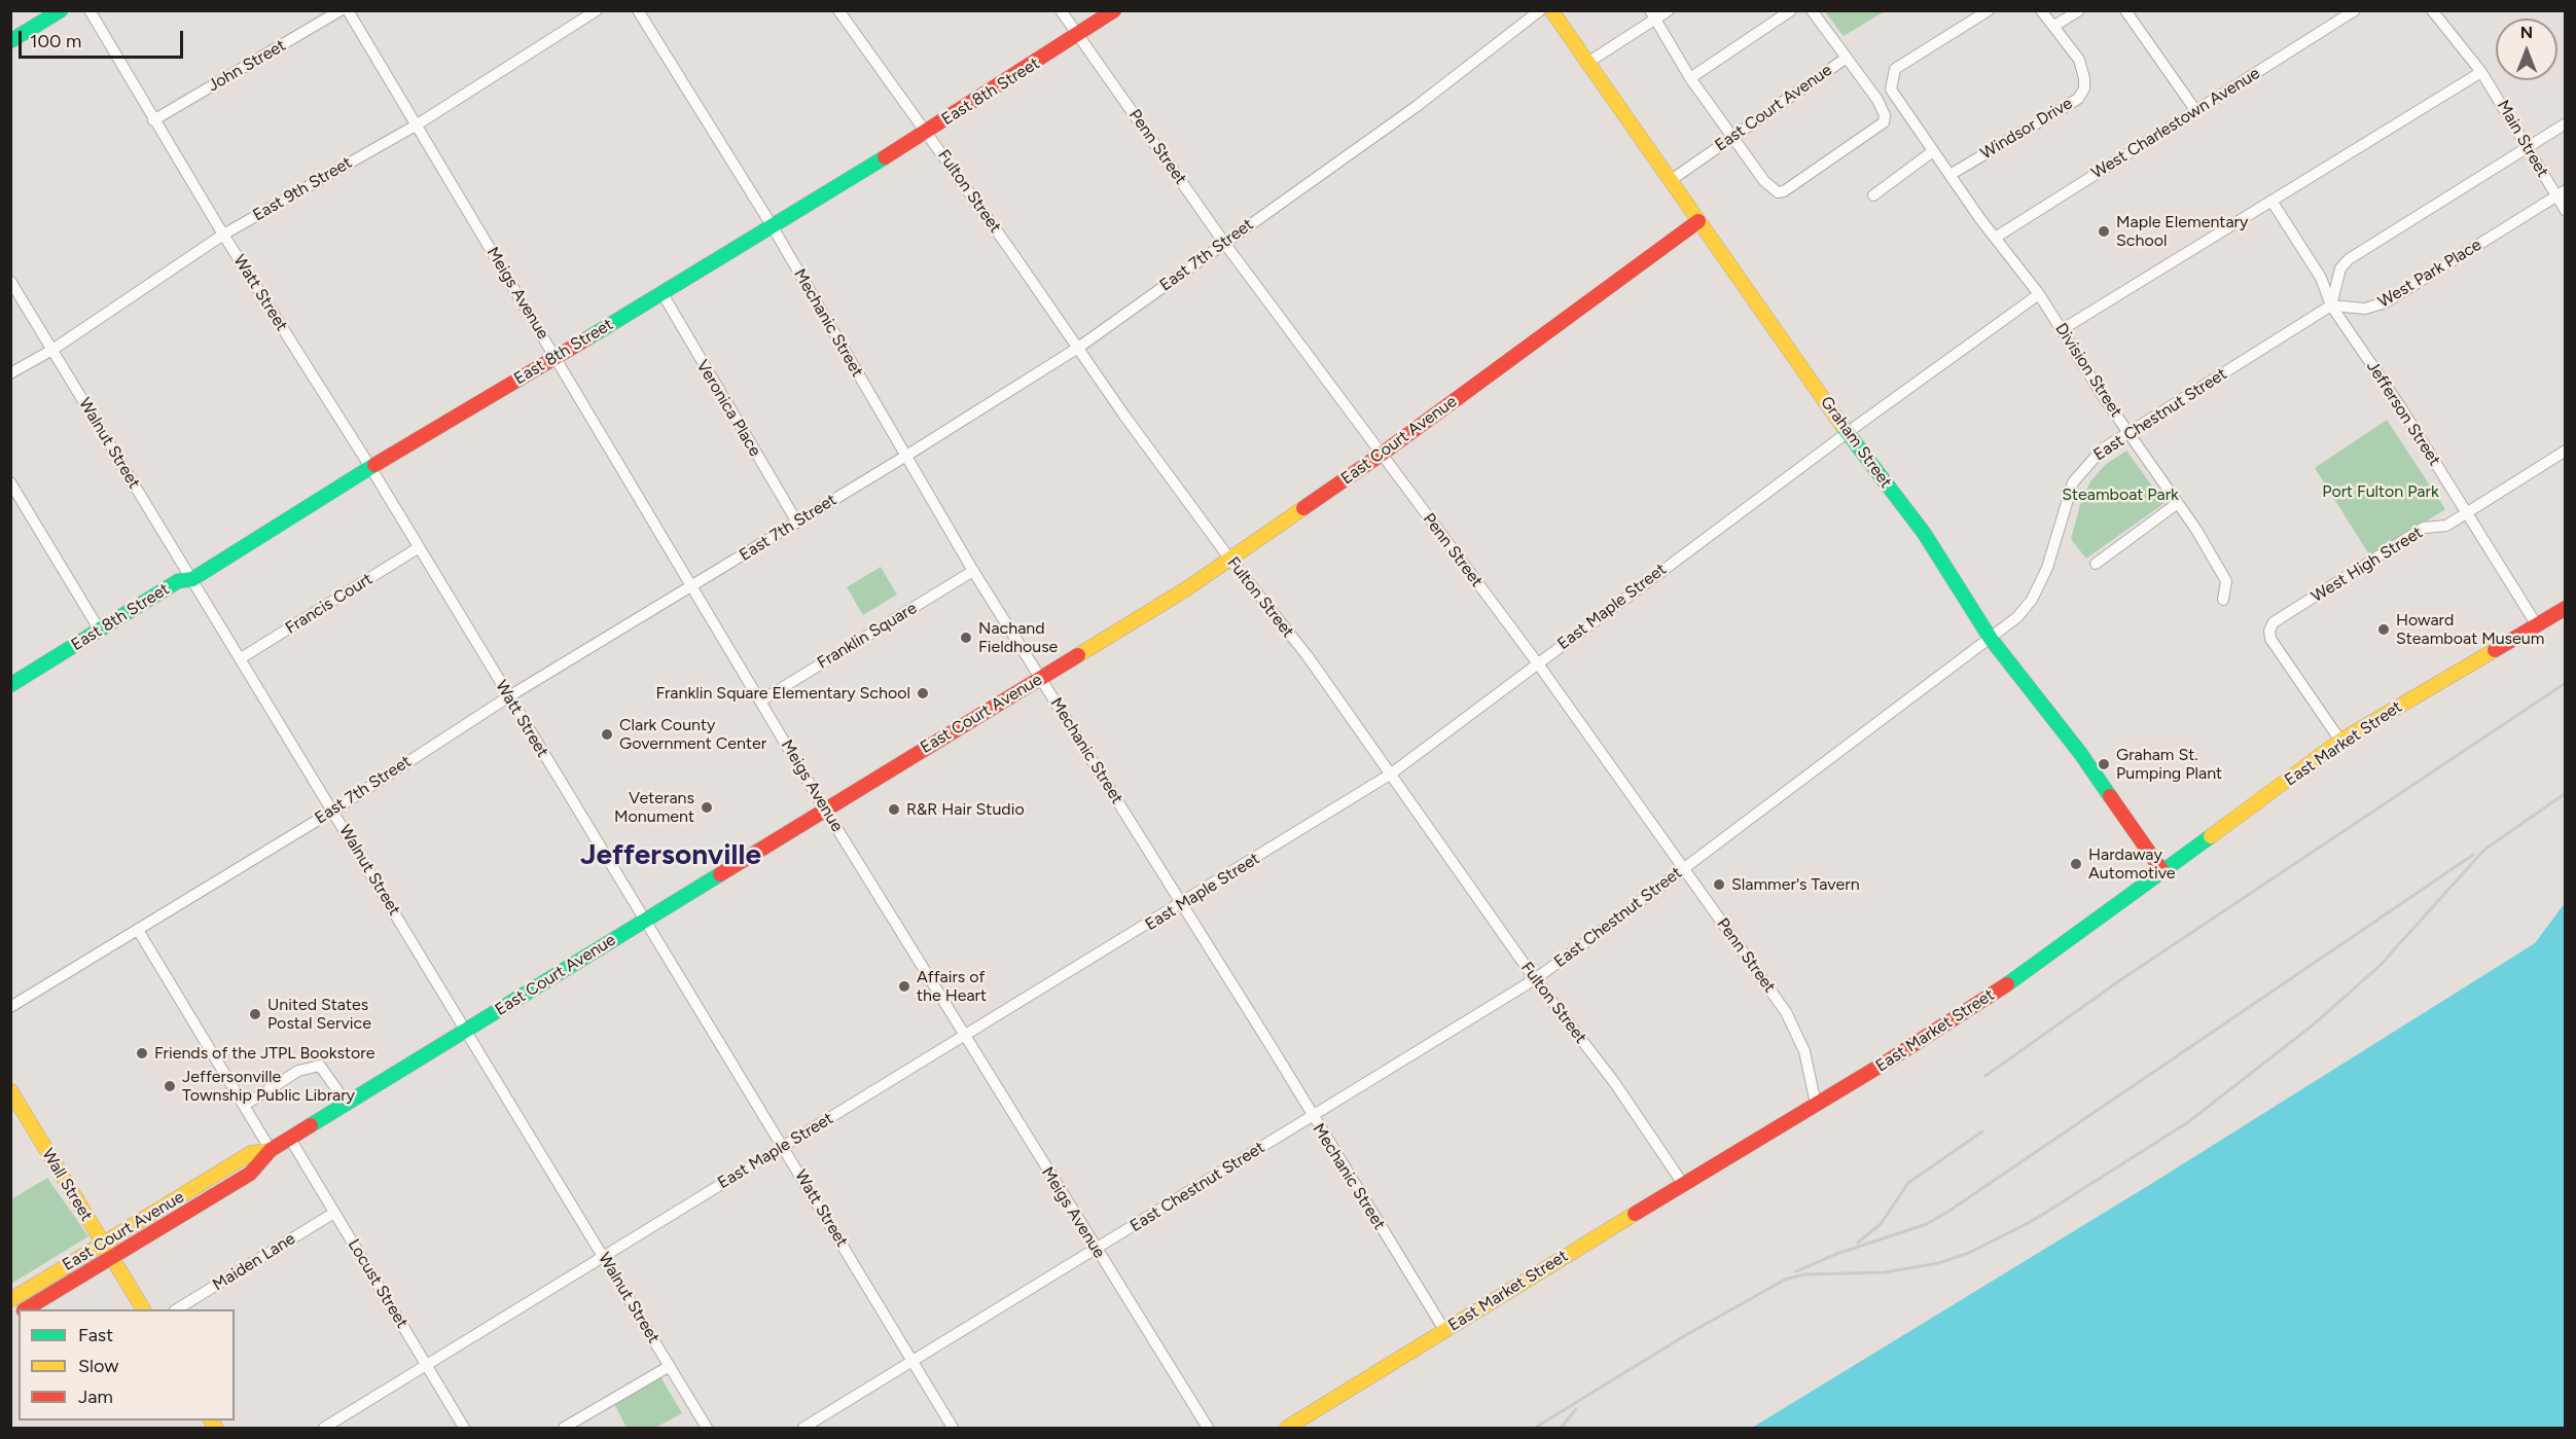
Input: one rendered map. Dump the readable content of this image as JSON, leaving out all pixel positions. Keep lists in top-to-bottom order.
{
  "streets": {
    "street": [
      "John Street",
      "East 8th Street",
      "East Court Avenue",
      "West Charlestown Avenue",
      "Windsor Drive",
      "Main Street",
      "Penn Street",
      "East 9th Street",
      "Fulton Street",
      "East 7th Street",
      "West Park Place",
      "Watt Street",
      "Meigs Avenue",
      "Mechanic Street",
      "Division Street",
      "Veronica Place",
      "Jefferson Street",
      "East Chestnut Street",
      "Graham Street",
      "Walnut Street",
      "West High Street",
      "Francis Court",
      "East Maple Street",
      "Franklin Square",
      "East Market Street",
      "Wall Street",
      "Maiden Lane",
      "Locust Street"
    ]
  },
  "crossings": [
    ["John Street", "Watt Street"],
    ["East 8th Street", "Penn Street"],
    ["East 8th Street", "Fulton Street"],
    ["East 8th Street", "Watt Street"],
    ["East 8th Street", "Meigs Avenue"],
    ["East 8th Street", "Mechanic Street"],
    ["East 8th Street", "Veronica Place"],
    ["East 8th Street", "Walnut Street"],
    ["East Court Avenue", "Penn Street"],
    ["East Court Avenue", "Fulton Street"],
    ["East Court Avenue", "Watt Street"],
    ["East Court Avenue", "Meigs Avenue"],
    ["East Court Avenue", "Mechanic Street"],
    ["East Court Avenue", "Graham Street"],
    ["East Court Avenue", "Walnut Street"],
    ["East Court Avenue", "Wall Street"],
    ["East Court Avenue", "Locust Street"],
    ["West Charlestown Avenue", "Division Street"],
    ["Main Street", "West Park Place"],
    ["Penn Street", "East 7th Street"],
    ["Penn Street", "East Chestnut Street"],
    ["Penn Street", "East Maple Street"],
    ["Penn Street", "East Market Street"],
    ["East 9th Street", "Watt Street"],
    ["East 9th Street", "Meigs Avenue"],
    ["East 9th Street", "Walnut Street"],
    ["Fulton Street", "East 7th Street"],
    ["Fulton Street", "East Chestnut Street"],
    ["Fulton Street", "East Maple Street"],
    ["Fulton Street", "East Market Street"],
    ["East 7th Street", "Watt Street"],
    ["East 7th Street", "Meigs Avenue"],
    ["East 7th Street", "Mechanic Street"],
    ["East 7th Street", "Veronica Place"],
    ["East 7th Street", "Walnut Street"],
    ["West Park Place", "Jefferson Street"],
    ["West Park Place", "East Chestnut Street"],
    ["Watt Street", "East Chestnut Street"],
    ["Watt Street", "Francis Court"],
    ["Watt Street", "East Maple Street"],
    ["Meigs Avenue", "East Chestnut Street"],
    ["Meigs Avenue", "East Maple Street"],
    ["Meigs Avenue", "Franklin Square"],
    ["Mechanic Street", "East Chestnut Street"],
    ["Mechanic Street", "East Maple Street"],
    ["Mechanic Street", "Franklin Square"],
    ["Mechanic Street", "East Market Street"],
    ["Division Street", "East Chestnut Street"],
    ["Division Street", "East Maple Street"],
    ["Jefferson Street", "East Chestnut Street"],
    ["Jefferson Street", "West High Street"],
    ["Jefferson Street", "East Market Street"],
    ["East Chestnut Street", "Graham Street"],
    ["Graham Street", "East Maple Street"],
    ["Graham Street", "East Market Street"],
    ["Walnut Street", "Francis Court"],
    ["Walnut Street", "East Maple Street"],
    ["West High Street", "East Market Street"],
    ["East Maple Street", "Locust Street"],
    ["Maiden Lane", "Locust Street"]
  ],
  "districts": ["Jeffersonville"],
  "parks": ["Port Fulton Park", "Steamboat Park"],
  "places": [
    "Maple Elementary School",
    "Howard Steamboat Museum",
    "Nachand Fieldhouse",
    "Franklin Square Elementary School",
    "Clark County Government Center",
    "Graham St. Pumping Plant",
    "Veterans Monument",
    "R&R Hair Studio",
    "Hardaway Automotive",
    "Slammer's Tavern",
    "Affairs of the Heart",
    "United States Postal Service",
    "Friends of the JTPL Bookstore",
    "Jeffersonville Township Public Library"
  ],
  "legend": ["Fast", "Slow", "Jam"],
  "scale_bar": "100 m",
  "north": "top"
}
